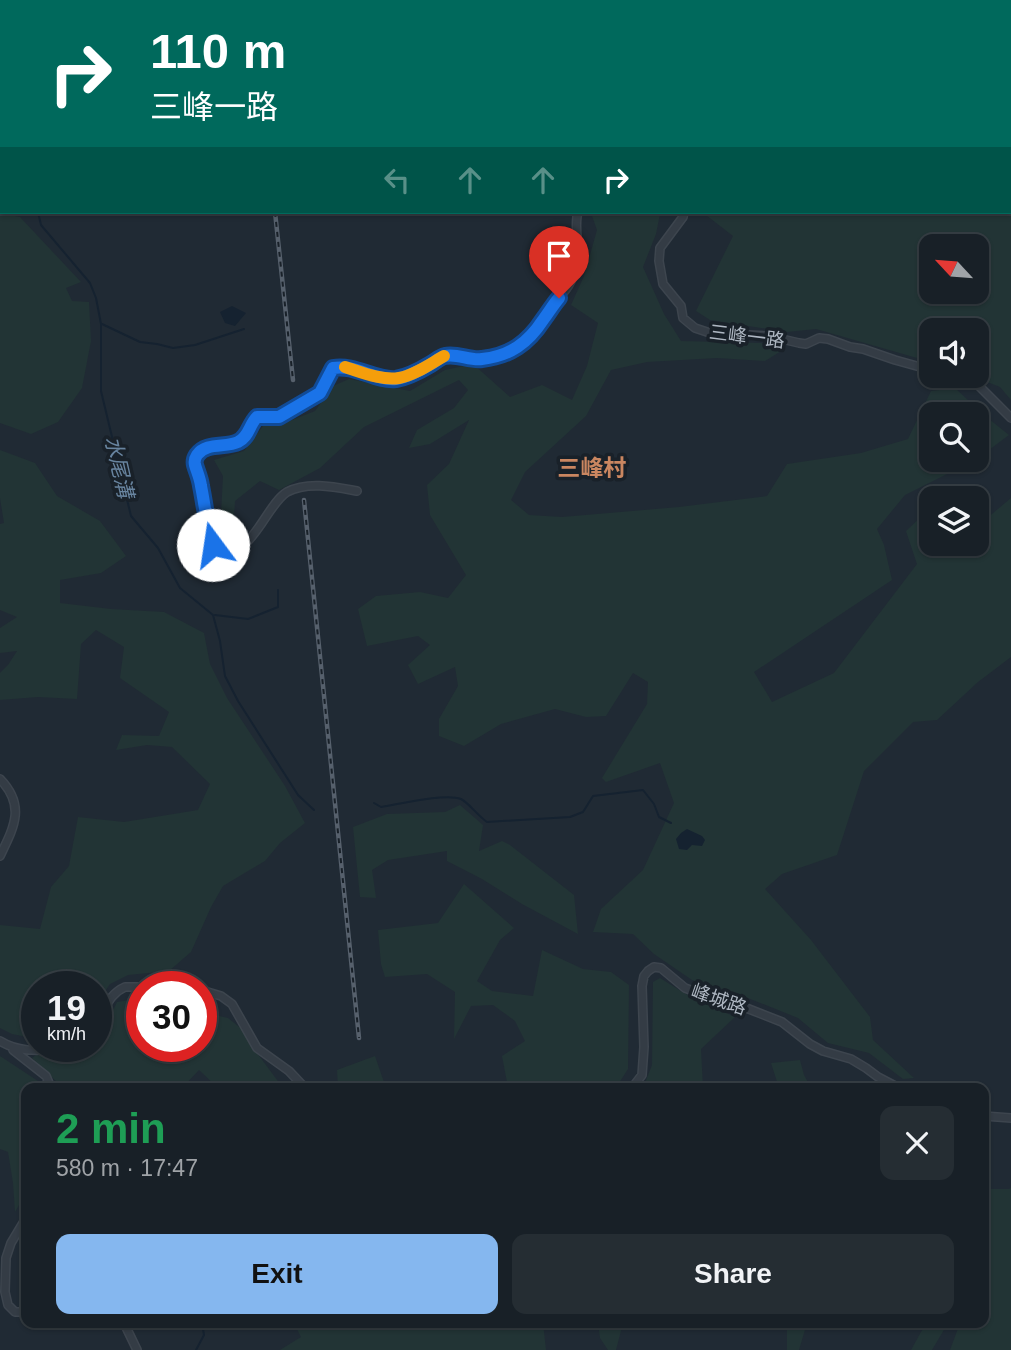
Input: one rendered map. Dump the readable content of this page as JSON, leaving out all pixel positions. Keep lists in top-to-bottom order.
{
  "streets": {
    "street": ["三峰一路", "峰城路"]
  },
  "districts": ["三峰村"],
  "water": ["水尾溝"],
  "north": "top left",
  "page": {
    "turn": ["110 m", "三峰一路"],
    "speed": "19 km/h",
    "limit": "30",
    "heading": ["2 min", "580 m · 17:47"],
    "buttons": ["Exit", "Share"]
  }
}
